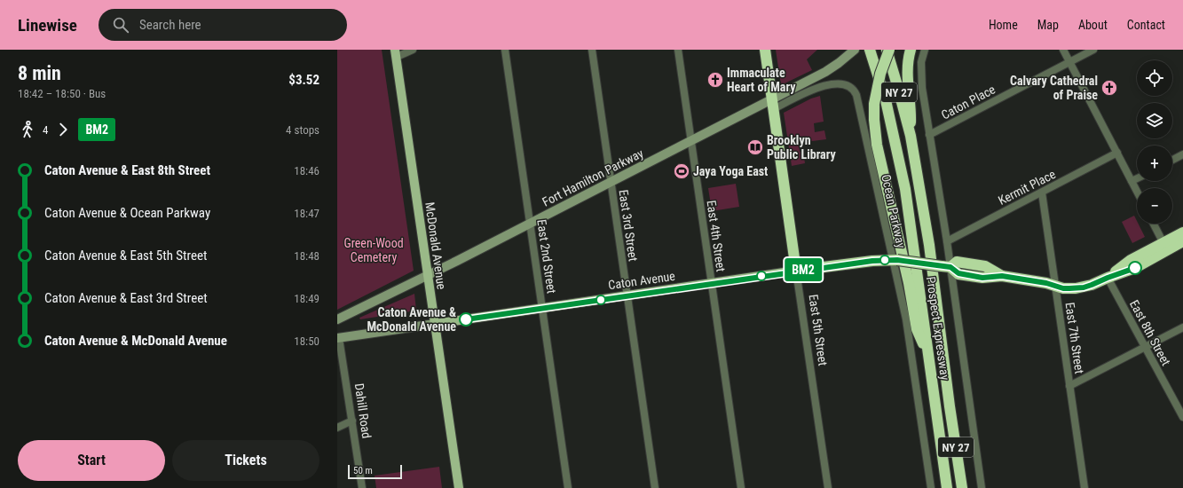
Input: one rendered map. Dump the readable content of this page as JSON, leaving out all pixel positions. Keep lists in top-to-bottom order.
{
  "streets": {
    "highway": [
      "NY 27",
      "Caton Avenue",
      "Prospect Expressway",
      "East 5th Street"
    ],
    "main road": ["Fort Hamilton Parkway", "McDonald Avenue"],
    "street": [
      "Caton Place",
      "Kermit Place",
      "Ocean Parkway",
      "East 3rd Street",
      "East 4th Street",
      "East 2nd Street",
      "East 8th Street",
      "East 7th Street",
      "Dahill Road"
    ]
  },
  "crossings": [
    ["Fort Hamilton Parkway", "Ocean Parkway"],
    ["Fort Hamilton Parkway", "East 3rd Street"],
    ["Fort Hamilton Parkway", "East 4th Street"],
    ["Fort Hamilton Parkway", "McDonald Avenue"],
    ["Fort Hamilton Parkway", "East 2nd Street"],
    ["Fort Hamilton Parkway", "East 5th Street"],
    ["Kermit Place", "East 7th Street"],
    ["Ocean Parkway", "Caton Avenue"],
    ["Ocean Parkway", "East 5th Street"],
    ["East 3rd Street", "Caton Avenue"],
    ["East 4th Street", "Caton Avenue"],
    ["McDonald Avenue", "Caton Avenue"],
    ["East 2nd Street", "Caton Avenue"],
    ["Caton Avenue", "East 5th Street"],
    ["Caton Avenue", "East 8th Street"],
    ["Caton Avenue", "East 7th Street"],
    ["Caton Avenue", "Dahill Road"]
  ],
  "parks": ["Green-Wood Cemetery"],
  "places": {
    "church": ["Immaculate Heart of Mary", "Calvary Cathedral of Praise"],
    "library": ["Brooklyn Public Library"],
    "sports": ["Jaya Yoga East"],
    "other": ["Caton Avenue & McDonald Avenue"]
  },
  "lines": ["bus line BM2"],
  "scale_bar": "50 m",
  "page": {
    "header": "Linewise",
    "search": "Search here",
    "nav": [
      "Home",
      "Map",
      "About",
      "Contact"
    ],
    "heading": ["8 min", "18:42 – 18:50 · Bus", "$3.52"],
    "on_map": "BM2",
    "map_buttons": ["+", "−"],
    "legs": ["4", "BM2", "4 stops"],
    "list": [
      {
        "name": "Caton Avenue & East 8th Street",
        "value": "18:46"
      },
      {
        "name": "Caton Avenue & Ocean Parkway",
        "value": "18:47"
      },
      {
        "name": "Caton Avenue & East 5th Street",
        "value": "18:48"
      },
      {
        "name": "Caton Avenue & East 3rd Street",
        "value": "18:49"
      },
      {
        "name": "Caton Avenue & McDonald Avenue",
        "value": "18:50"
      }
    ],
    "buttons": ["Start", "Tickets"],
    "scale": "50 m"
  }
}
